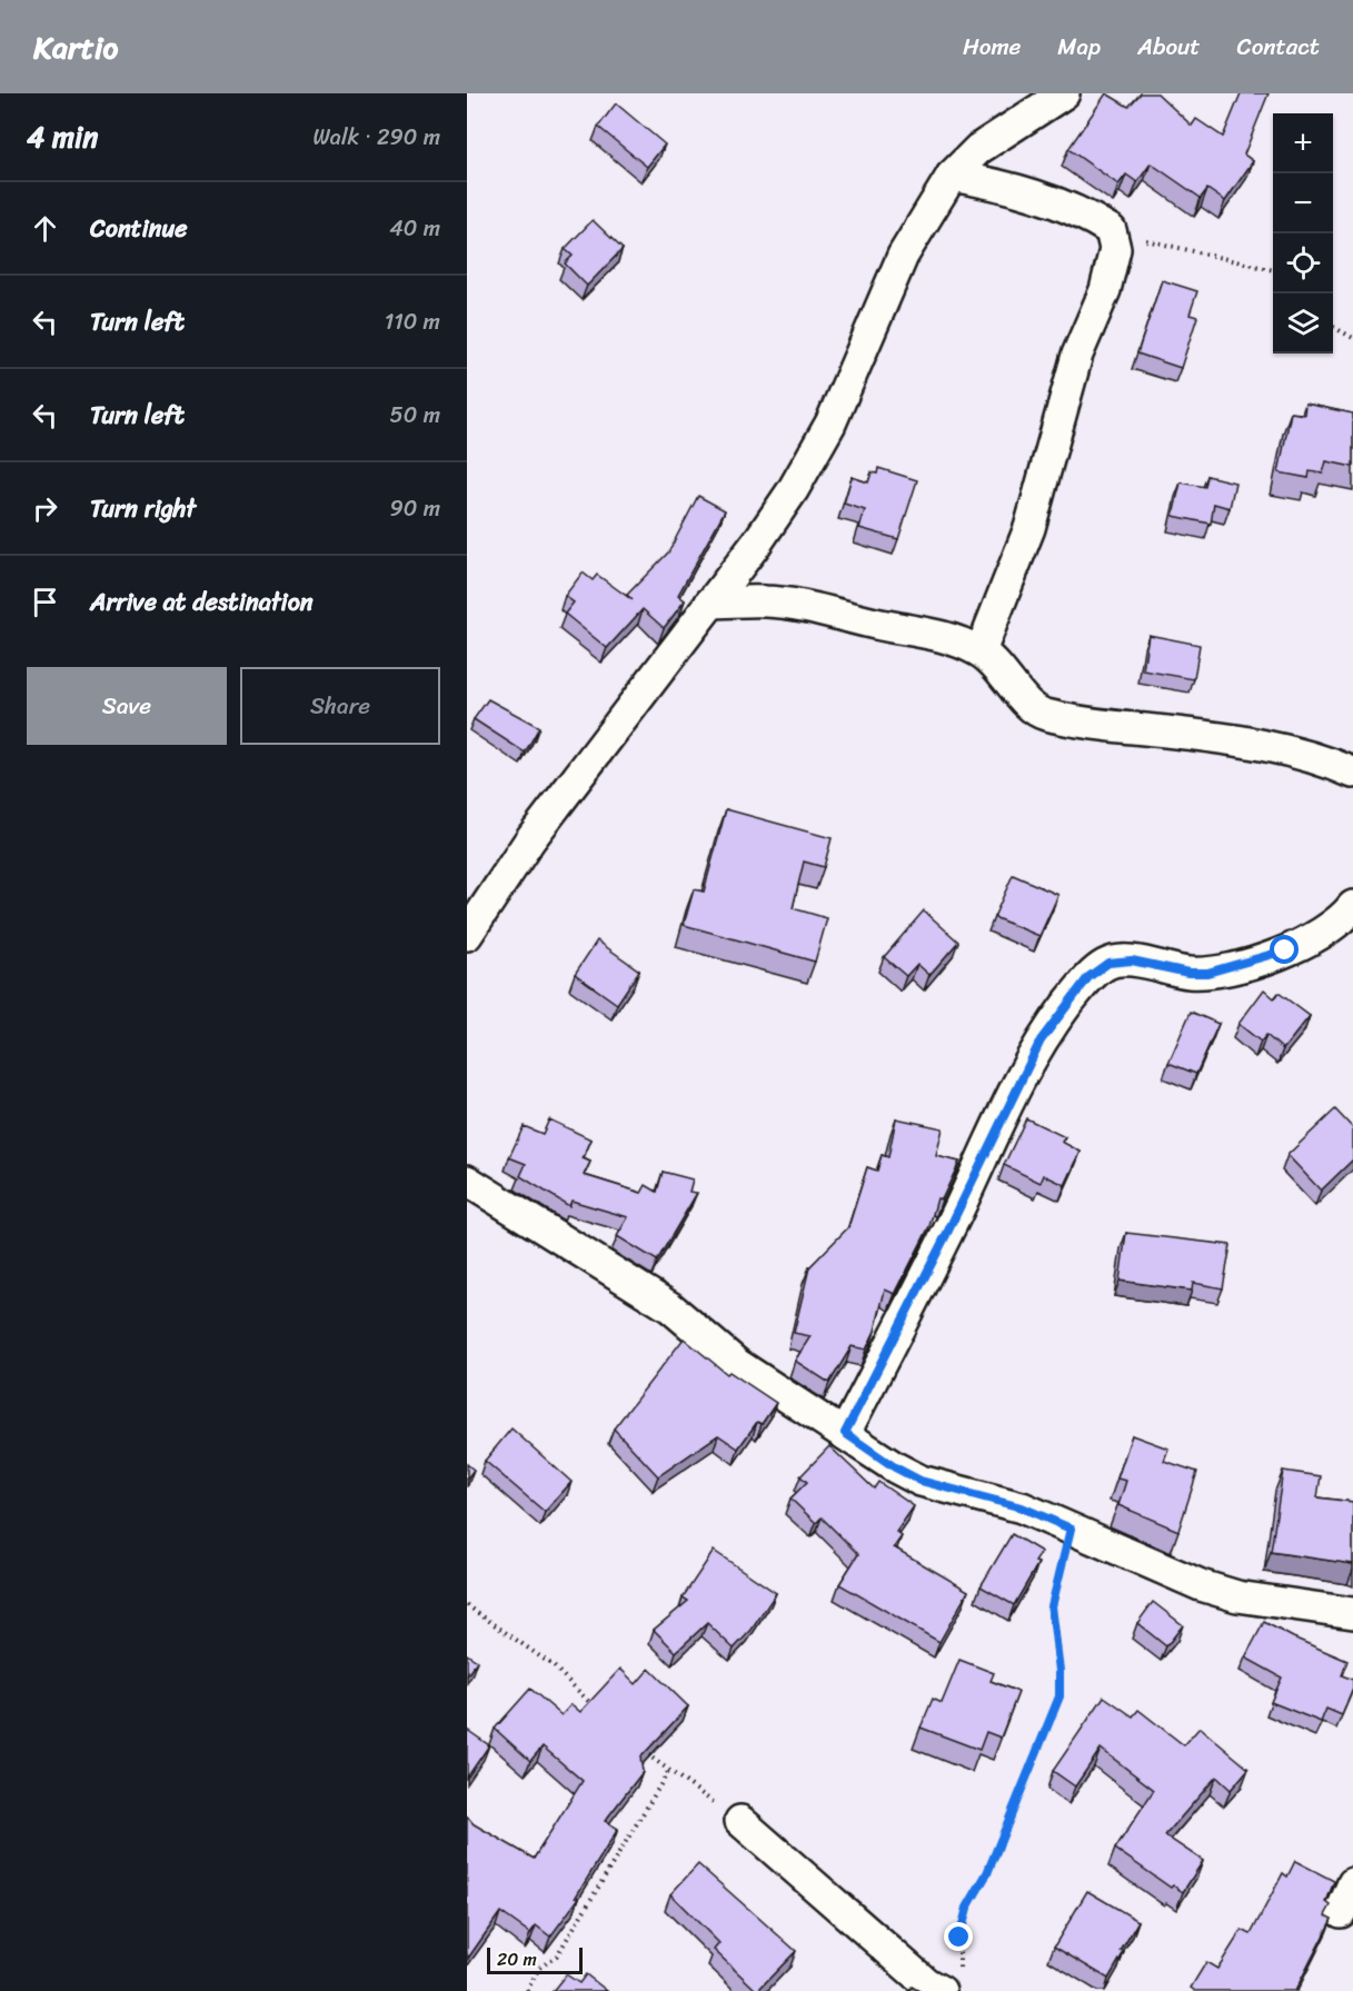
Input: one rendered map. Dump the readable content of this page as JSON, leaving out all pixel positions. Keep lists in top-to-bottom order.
{
  "scale_bar": "20 m",
  "page": {
    "header": "Kartio",
    "nav": [
      "Home",
      "Map",
      "About",
      "Contact"
    ],
    "heading": ["4 min", "Walk · 290 m"],
    "map_buttons": ["+", "−"],
    "list": [
      ["Continue", "40 m"],
      ["Turn left", "110 m"],
      ["Turn left", "50 m"],
      ["Turn right", "90 m"],
      "Arrive at destination"
    ],
    "buttons": ["Save", "Share"],
    "scale": "20 m"
  }
}
